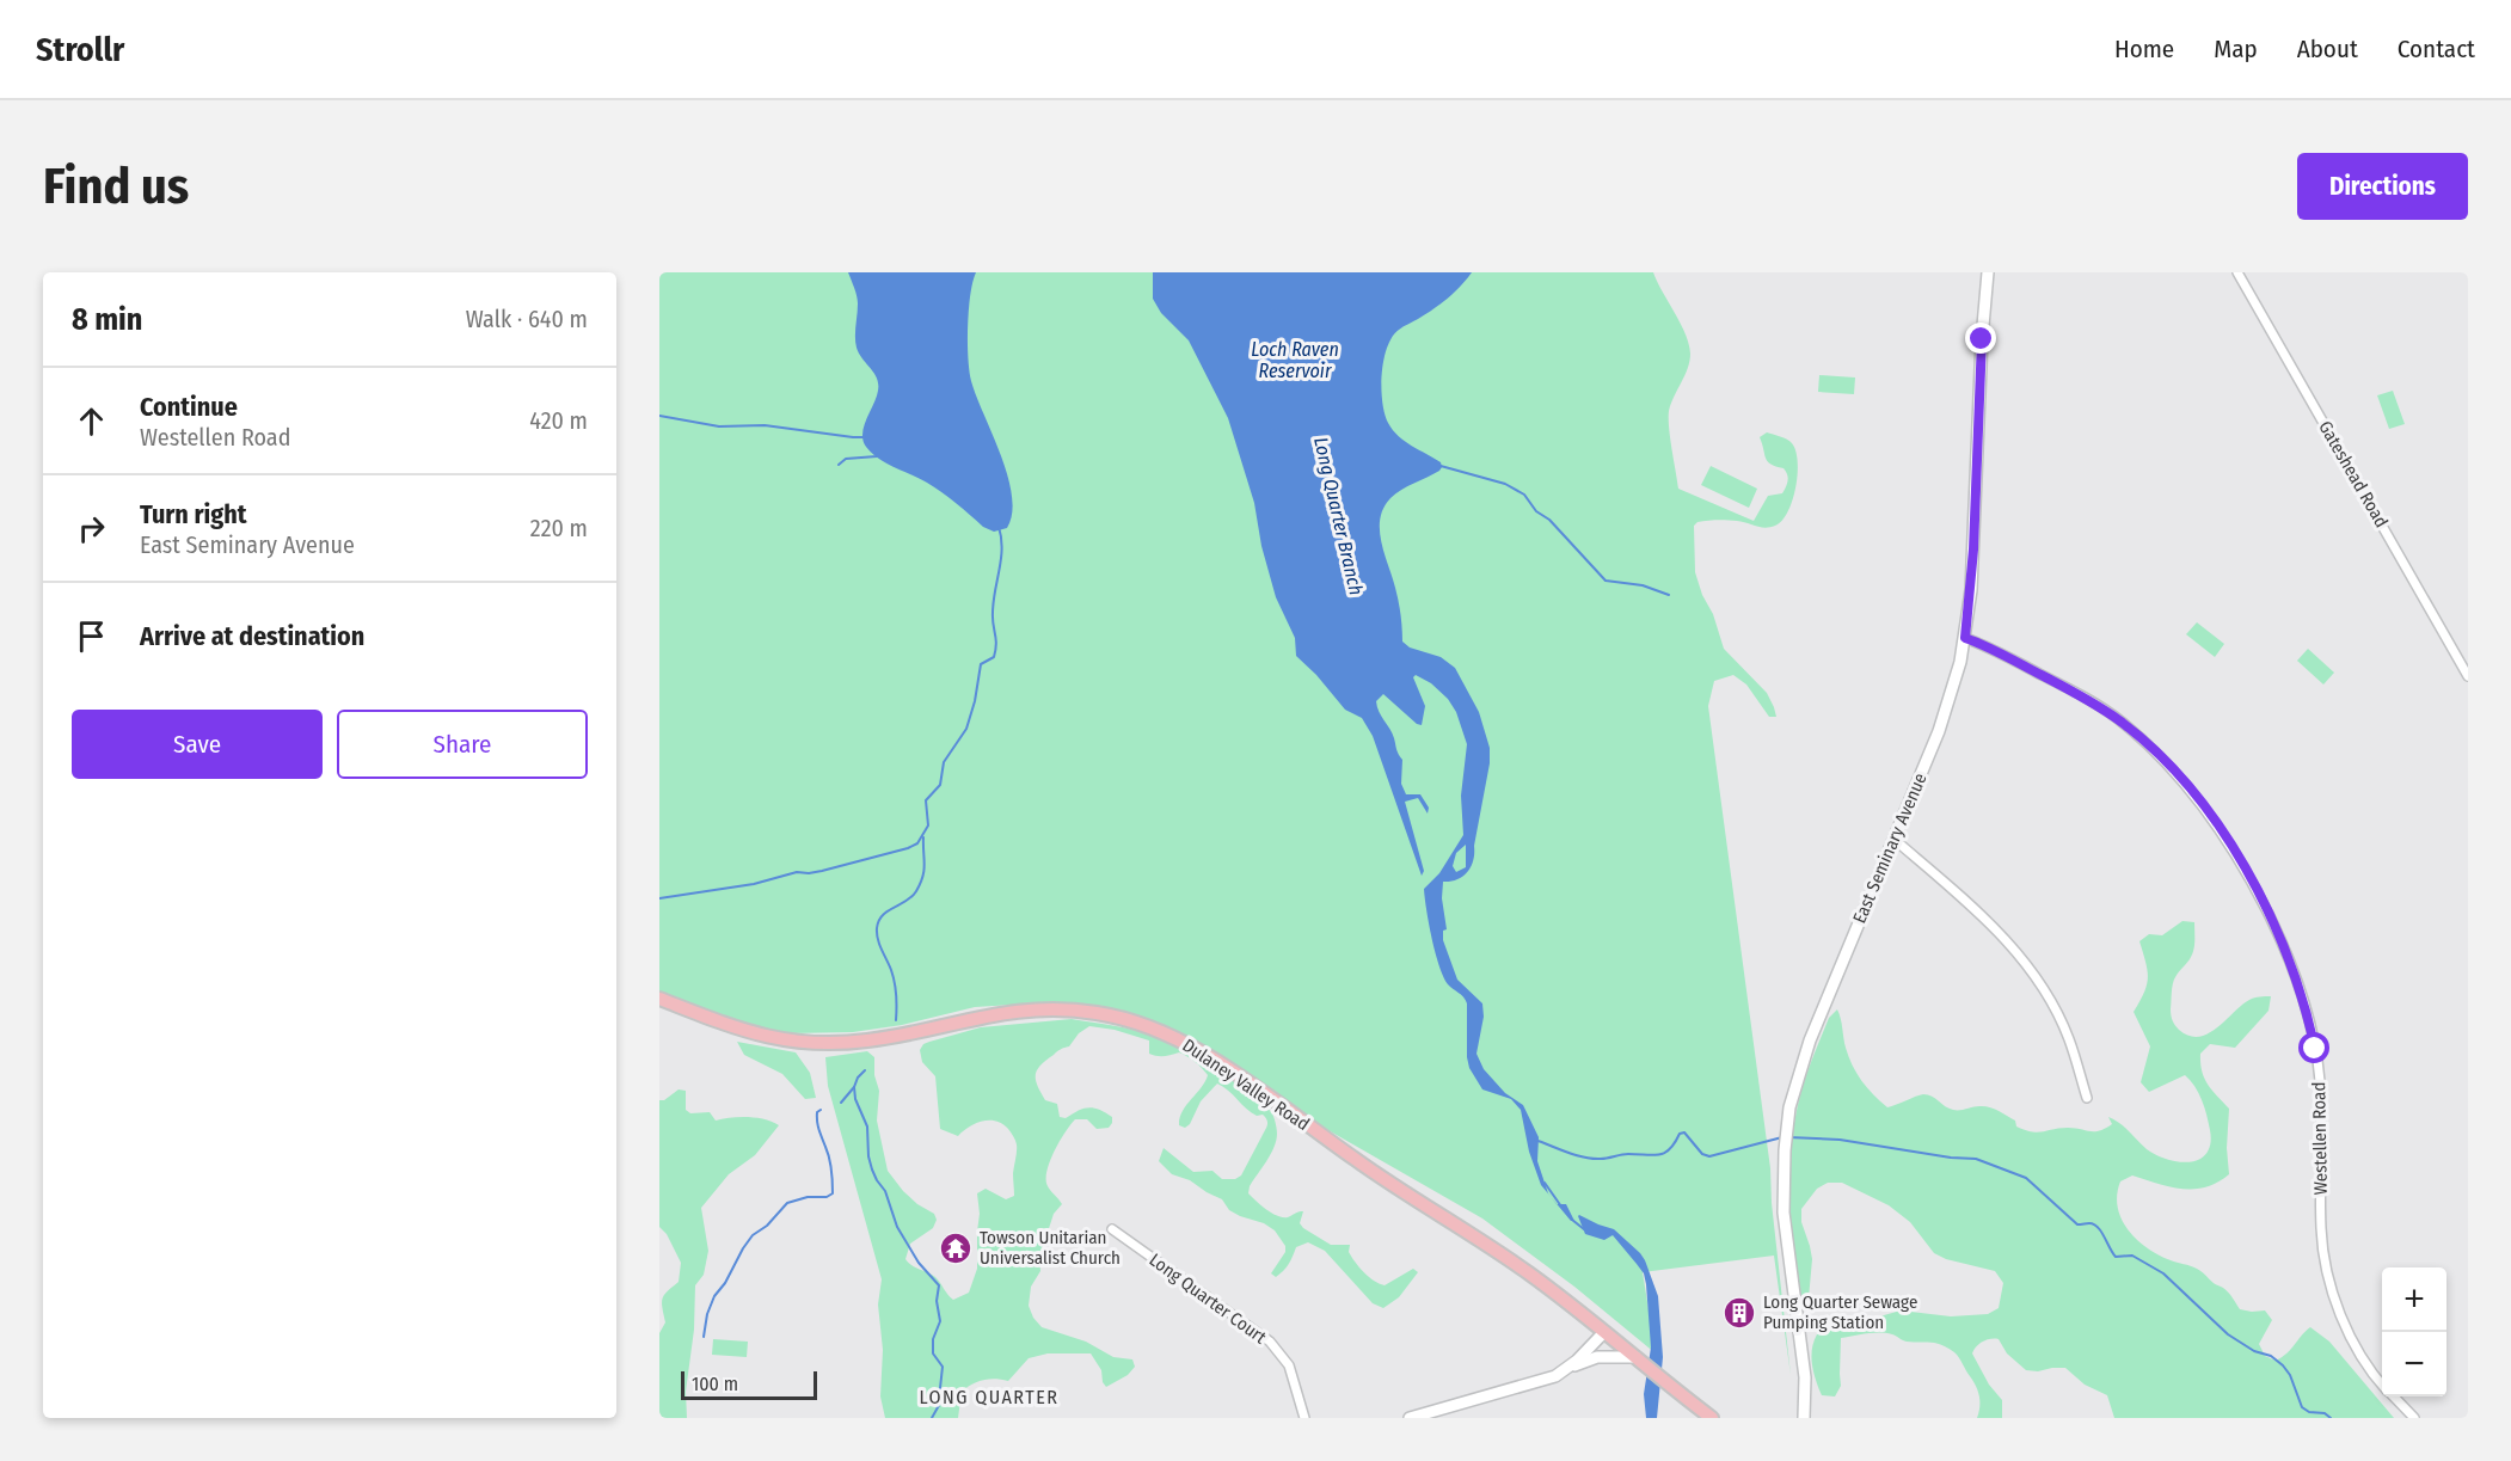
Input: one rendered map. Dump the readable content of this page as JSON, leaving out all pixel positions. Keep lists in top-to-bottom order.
{
  "streets": {
    "main road": ["Dulaney Valley Road"],
    "street": [
      "Gateshead Road",
      "East Seminary Avenue",
      "Westellen Road",
      "Long Quarter Court"
    ]
  },
  "crossings": [
    ["East Seminary Avenue", "Westellen Road"]
  ],
  "districts": ["LONG QUARTER"],
  "water": ["Loch Raven Reservoir", "Long Quarter Branch"],
  "places": {
    "temple": ["Towson Unitarian Universalist Church"],
    "building": ["Long Quarter Sewage Pumping Station"]
  },
  "scale_bar": "100 m",
  "page": {
    "header": "Strollr",
    "nav": [
      "Home",
      "Map",
      "About",
      "Contact"
    ],
    "buttons": [
      "Directions",
      ["Save", "Share"]
    ],
    "title": "Find us",
    "heading": ["8 min", "Walk · 640 m"],
    "list": [
      ["Continue", "Westellen Road", "420 m"],
      ["Turn right", "East Seminary Avenue", "220 m"],
      "Arrive at destination"
    ],
    "map_buttons": ["+", "−"],
    "scale": "100 m"
  }
}
